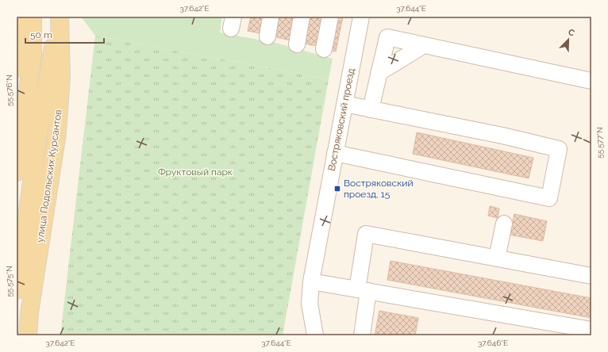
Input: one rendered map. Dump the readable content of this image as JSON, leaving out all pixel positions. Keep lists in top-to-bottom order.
{
  "streets": {
    "main road": ["улица Подольских Курсантов"],
    "street": ["Востряковский проезд"]
  },
  "parks": ["Фруктовый парк"],
  "places": {
    "transit": ["Востряковский проезд, 15"]
  },
  "scale_bar": "50 m",
  "north": "top right",
  "coordinates": [
    "37.642°E",
    "37.644°E",
    "55.576°N",
    "55.577°N",
    "55.575°N",
    "37.646°E"
  ]
}
